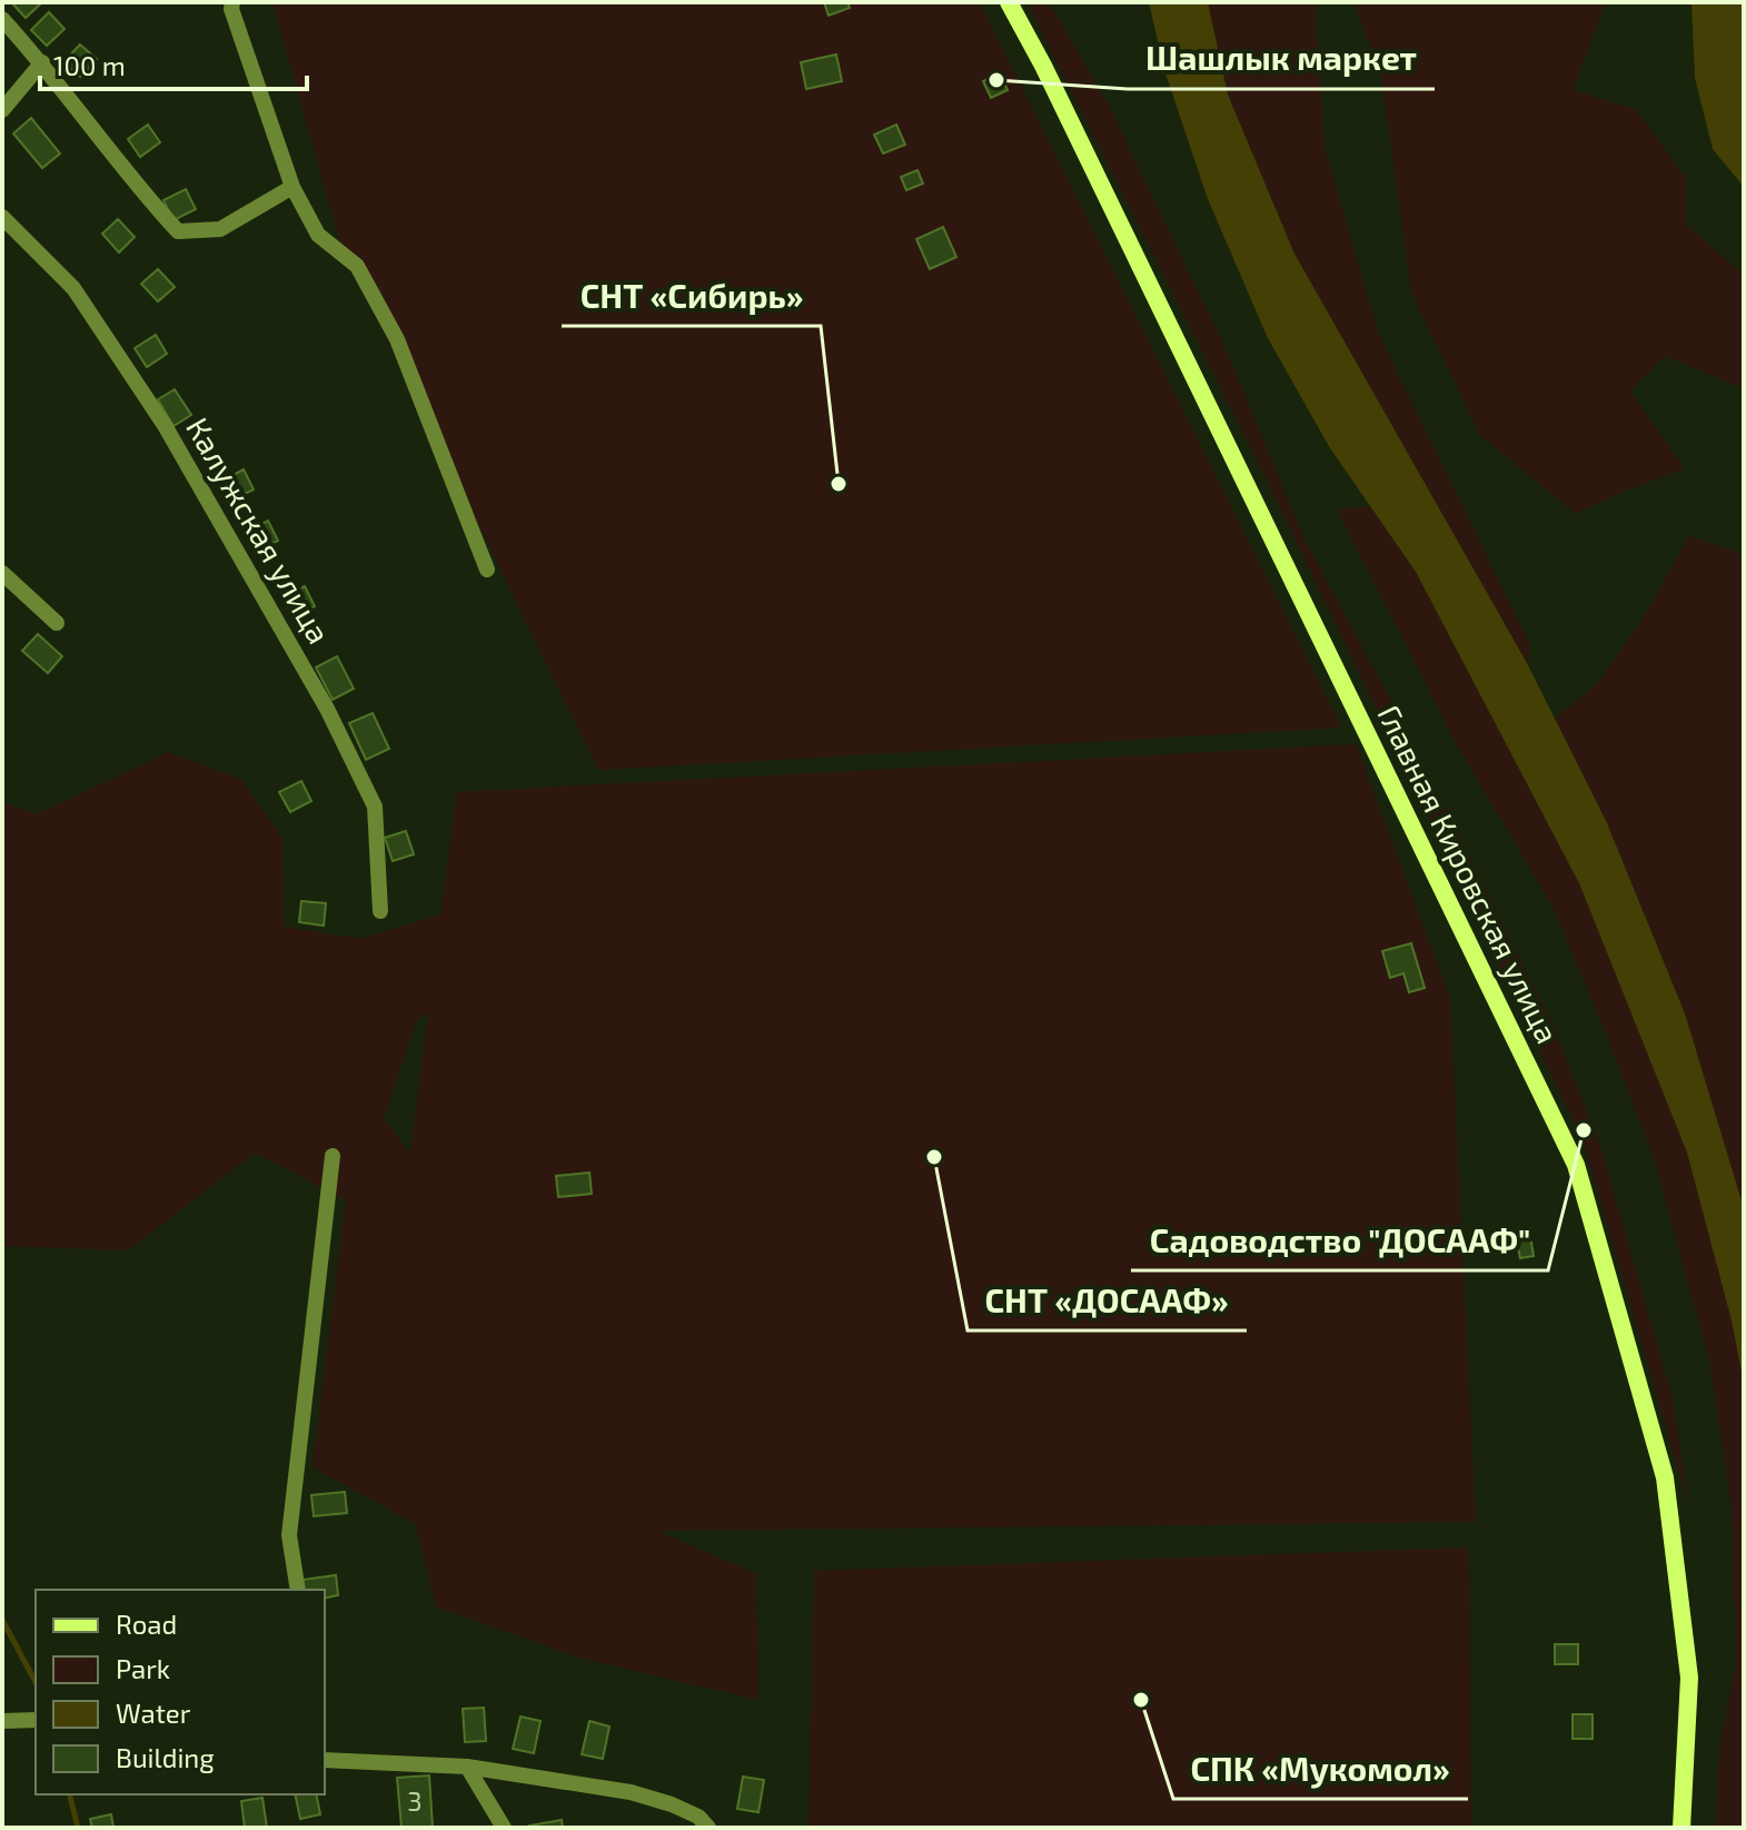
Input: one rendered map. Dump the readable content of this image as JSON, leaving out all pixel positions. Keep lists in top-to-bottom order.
{
  "streets": {
    "main road": ["Главная Кировская улица"],
    "street": ["Калужская улица"]
  },
  "places": [
    "Шашлык маркет",
    "СНТ «Сибирь»",
    "Садоводство \"ДОСААФ\"",
    "СНТ «ДОСААФ»",
    "СПК «Мукомол»"
  ],
  "house_numbers": ["3"],
  "legend": [
    "Road",
    "Park",
    "Water",
    "Building"
  ],
  "scale_bar": "100 m"
}
